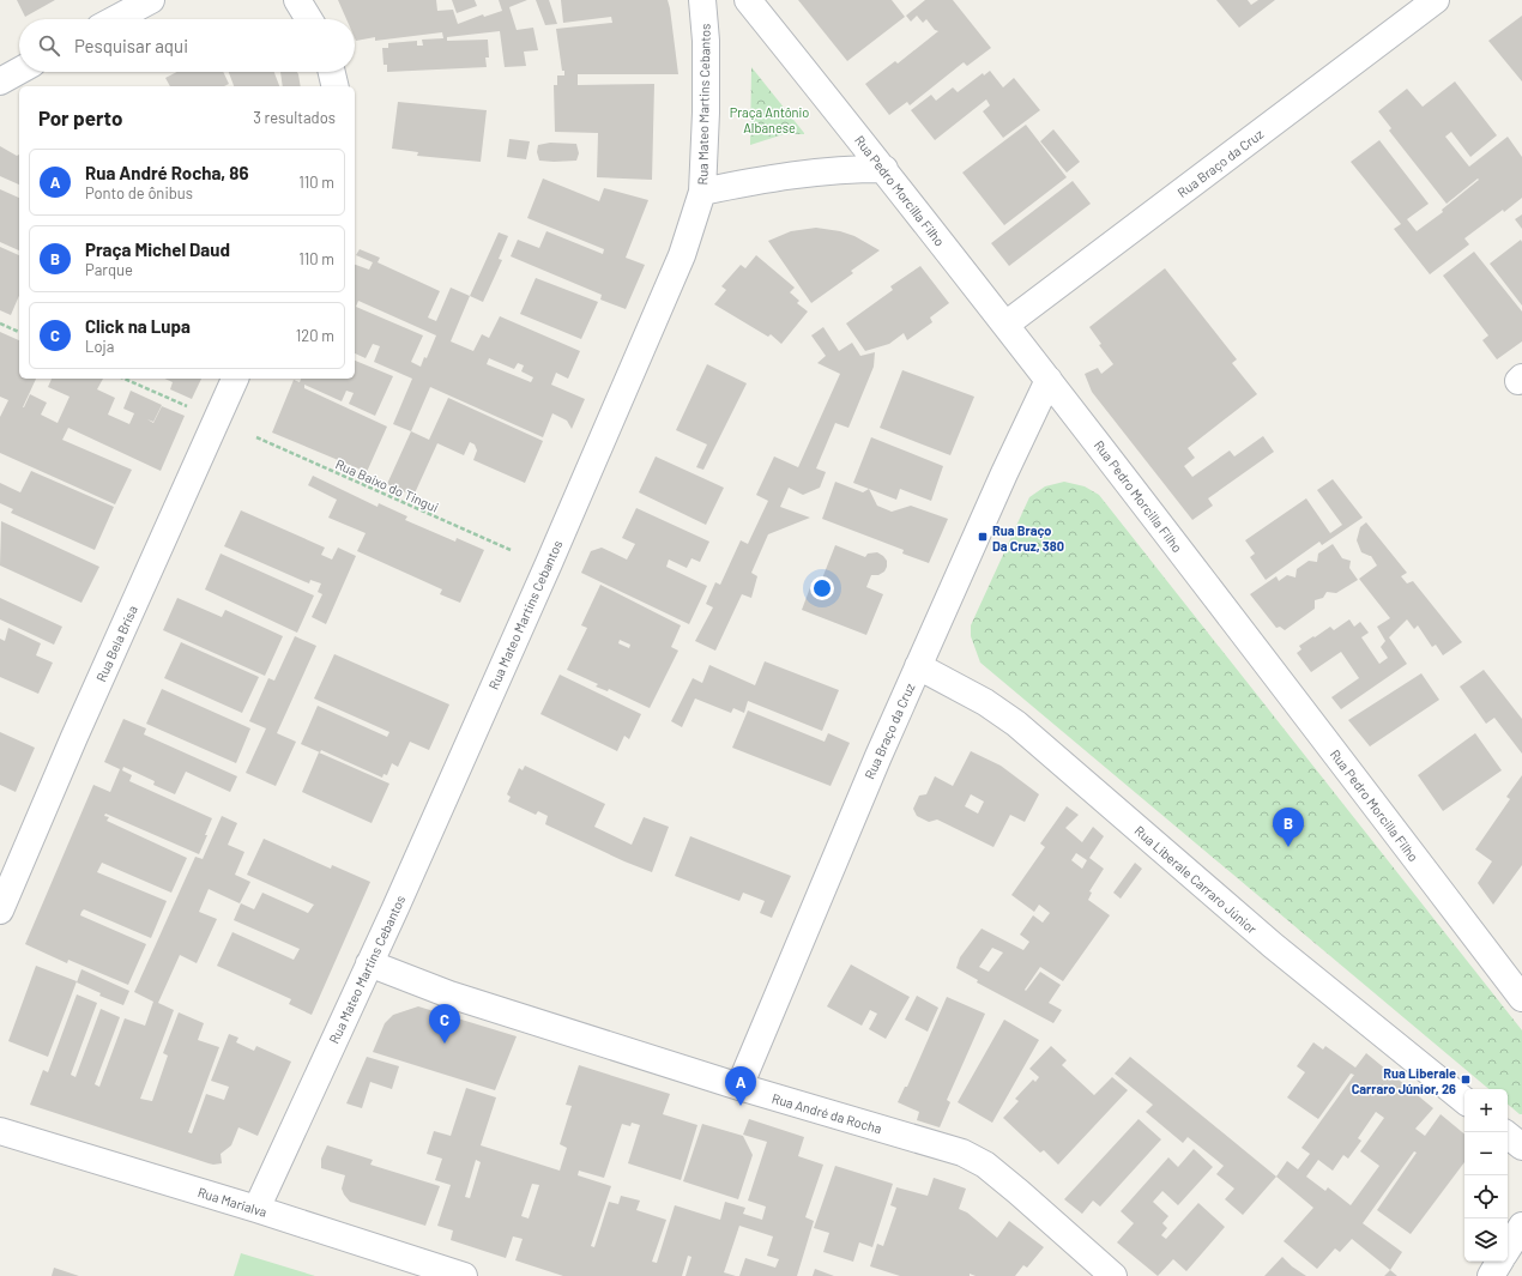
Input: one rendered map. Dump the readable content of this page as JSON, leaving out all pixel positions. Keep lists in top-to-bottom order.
{
  "streets": {
    "street": [
      "Rua Mateo Martins Cebantos",
      "Rua Braço da Cruz",
      "Rua Pedro Morcilla Filho",
      "Rua Bela Brisa",
      "Rua Liberale Carraro Júnior",
      "Rua André da Rocha",
      "Rua Marialva"
    ],
    "path": ["Rua Baixo do Tingui"]
  },
  "crossings": [
    ["Rua Mateo Martins Cebantos", "Rua André da Rocha"],
    ["Rua Mateo Martins Cebantos", "Rua Marialva"],
    ["Rua Braço da Cruz", "Rua Pedro Morcilla Filho"],
    ["Rua Braço da Cruz", "Rua Liberale Carraro Júnior"],
    ["Rua Braço da Cruz", "Rua André da Rocha"]
  ],
  "parks": ["Praça Antônio Albanese"],
  "places": {
    "transit": ["Rua Braço Da Cruz, 380", "Rua Liberale Carraro Júnior, 26"]
  },
  "page": {
    "search": "Pesquisar aqui",
    "heading": ["Por perto", "3 resultados"],
    "list": [
      {
        "mark": "A",
        "name": "Rua André Rocha, 86",
        "note": "Ponto de ônibus",
        "value": "110 m"
      },
      {
        "mark": "B",
        "name": "Praça Michel Daud",
        "note": "Parque",
        "value": "110 m"
      },
      {
        "mark": "C",
        "name": "Click na Lupa",
        "note": "Loja",
        "value": "120 m"
      }
    ],
    "pins": ["B", "C", "A"],
    "map_buttons": ["+", "−"]
  }
}
